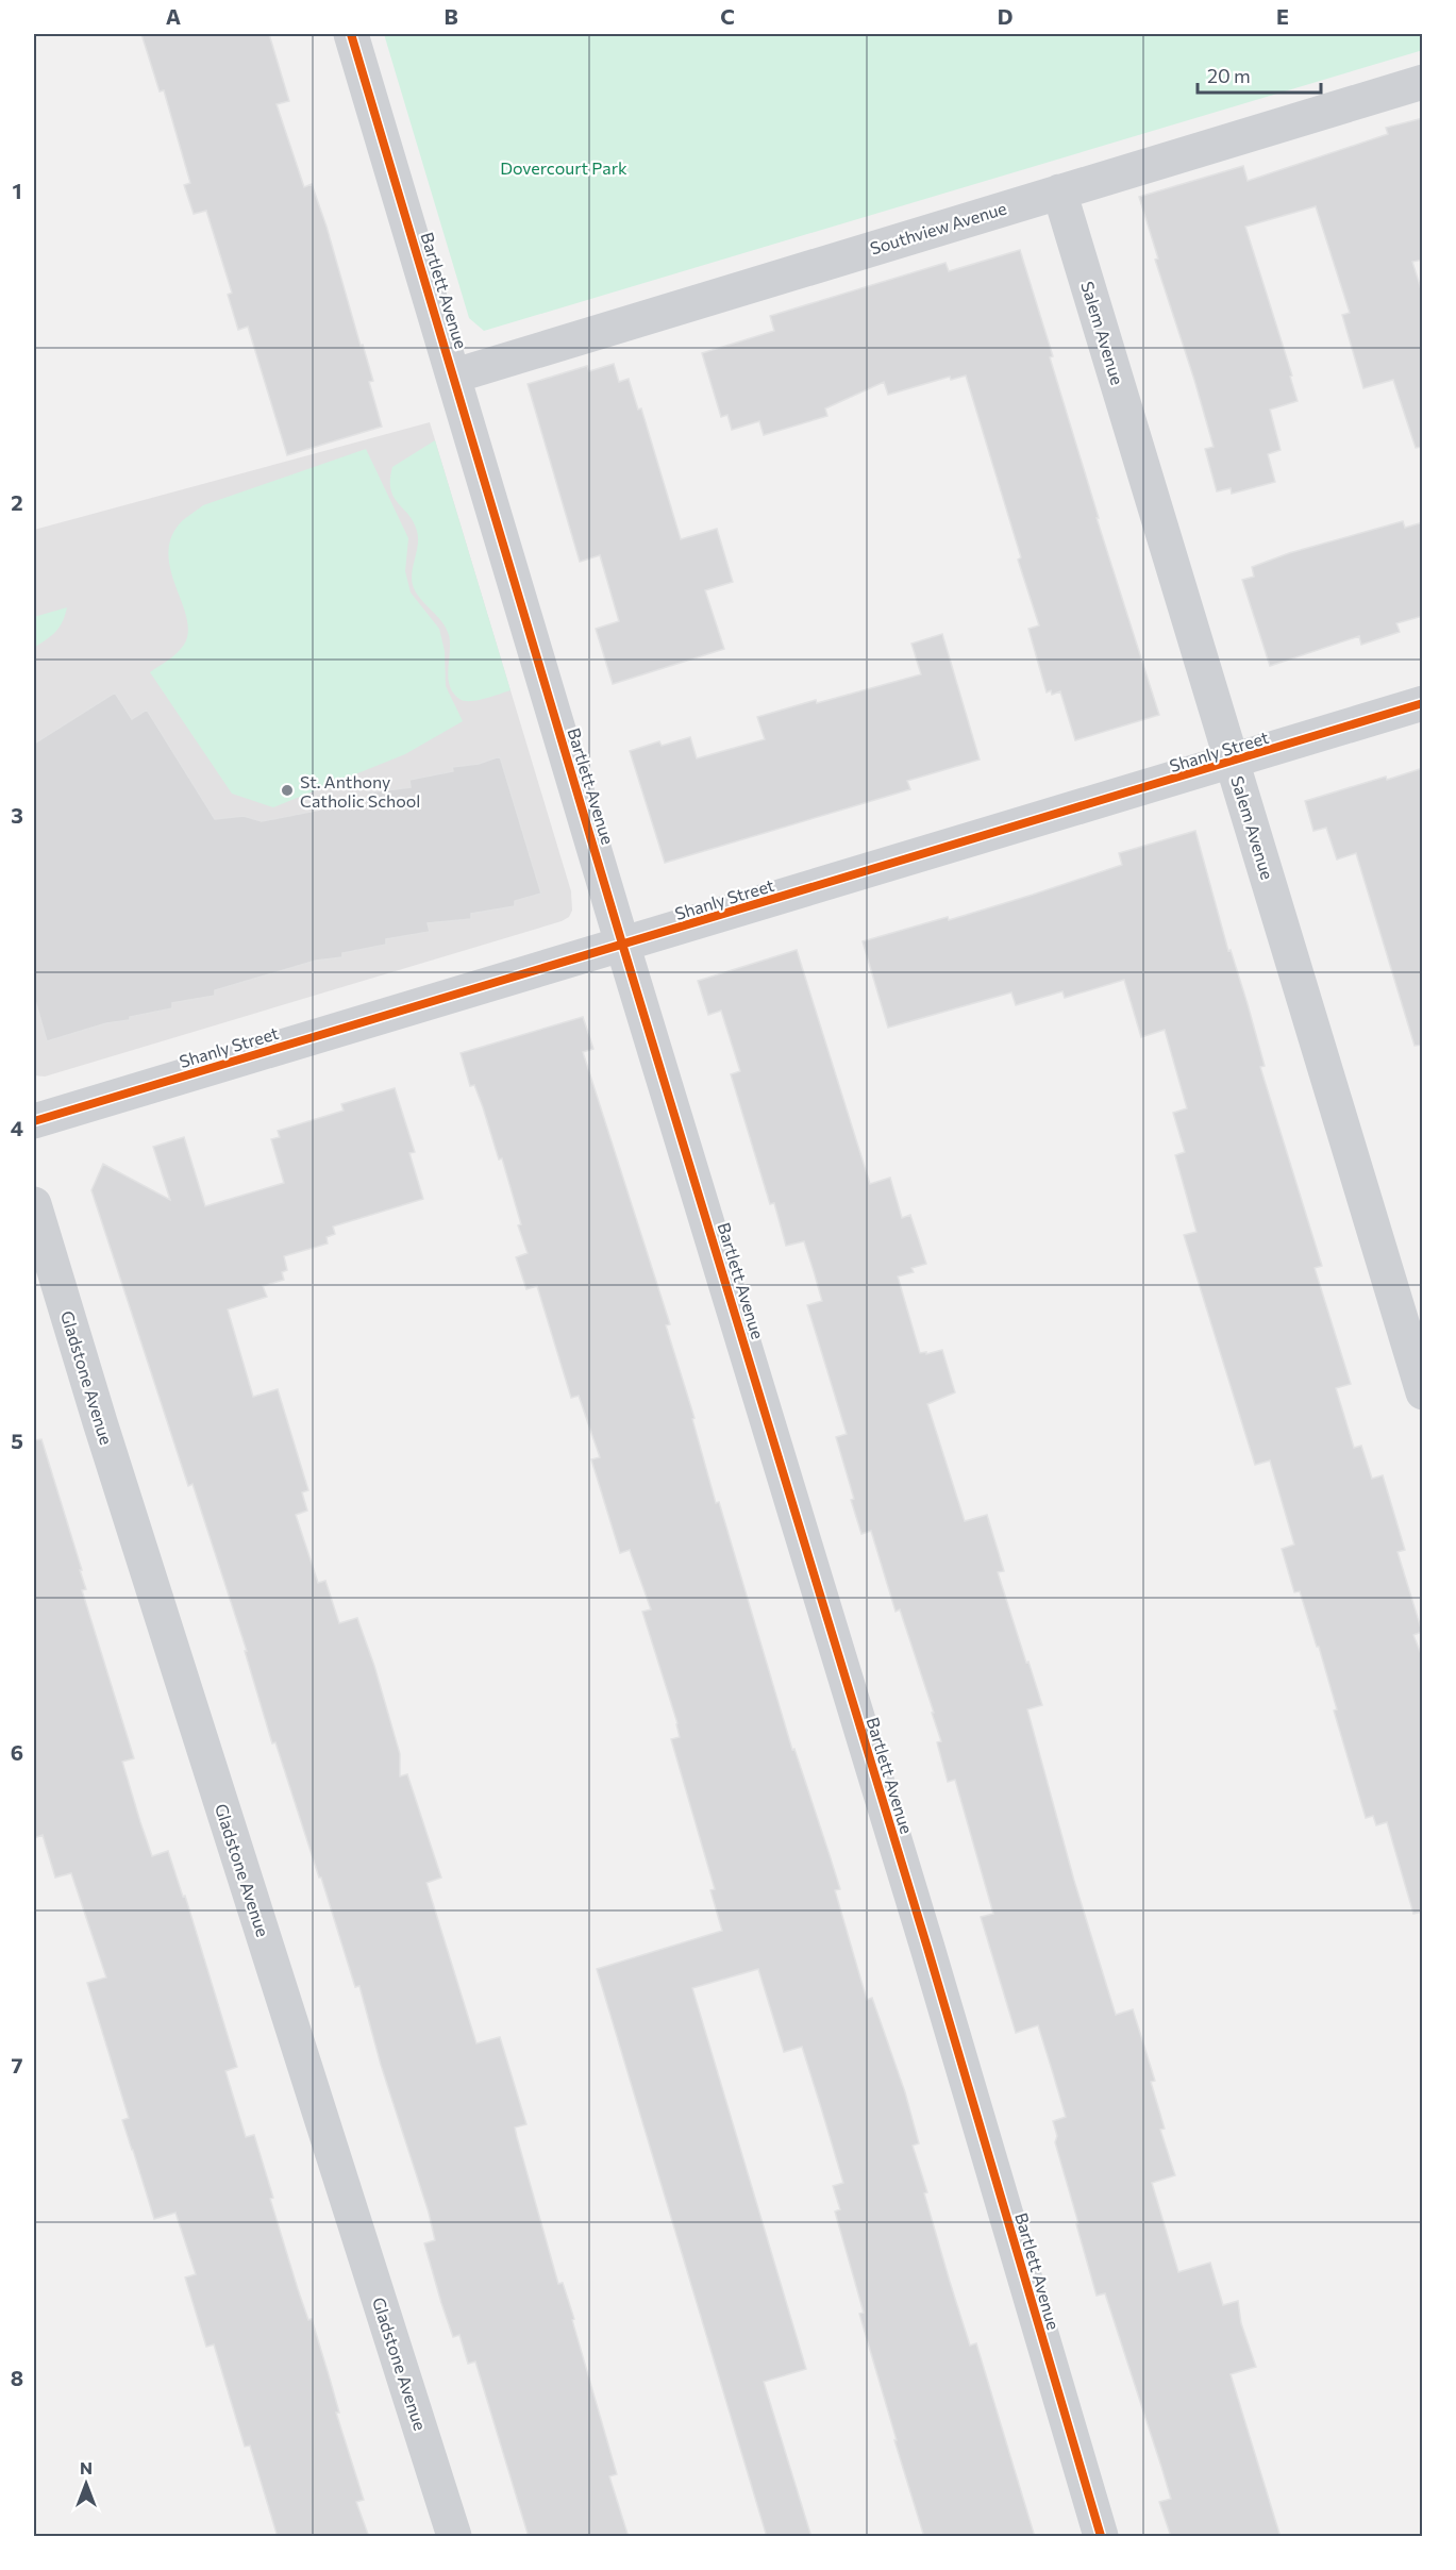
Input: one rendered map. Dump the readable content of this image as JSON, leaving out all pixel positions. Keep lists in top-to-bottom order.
{
  "streets": {
    "street": [
      "Southview Avenue",
      "Bartlett Avenue",
      "Salem Avenue",
      "Shanly Street",
      "Gladstone Avenue"
    ]
  },
  "crossings": [
    ["Southview Avenue", "Bartlett Avenue"],
    ["Southview Avenue", "Salem Avenue"],
    ["Bartlett Avenue", "Shanly Street"],
    ["Salem Avenue", "Shanly Street"]
  ],
  "parks": ["Dovercourt Park"],
  "places": ["St. Anthony Catholic School"],
  "scale_bar": "20 m",
  "north": "top",
  "grid": {
    "columns": [
      "A",
      "B",
      "C",
      "D",
      "E"
    ],
    "rows": [
      "1",
      "2",
      "3",
      "4",
      "5",
      "6",
      "7",
      "8"
    ]
  }
}
